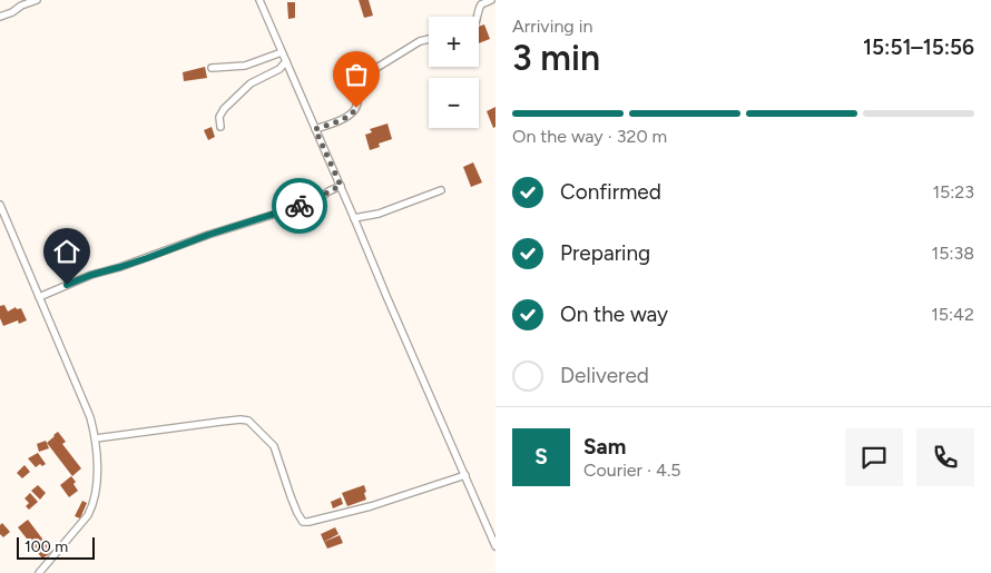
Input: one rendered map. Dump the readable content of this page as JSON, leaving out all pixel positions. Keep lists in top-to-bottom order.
{
  "scale_bar": "100 m",
  "page": {
    "heading": ["3 min", "Arriving in", "15:51–15:56"],
    "panel": ["Sam", "Courier · 4.5"],
    "map_buttons": ["+", "−"],
    "bar": "On the way · 320 m",
    "list": [
      ["Confirmed", "15:23"],
      ["Preparing", "15:38"],
      ["On the way", "15:42"],
      "Delivered"
    ],
    "round": "S",
    "scale": "100 m"
  }
}
